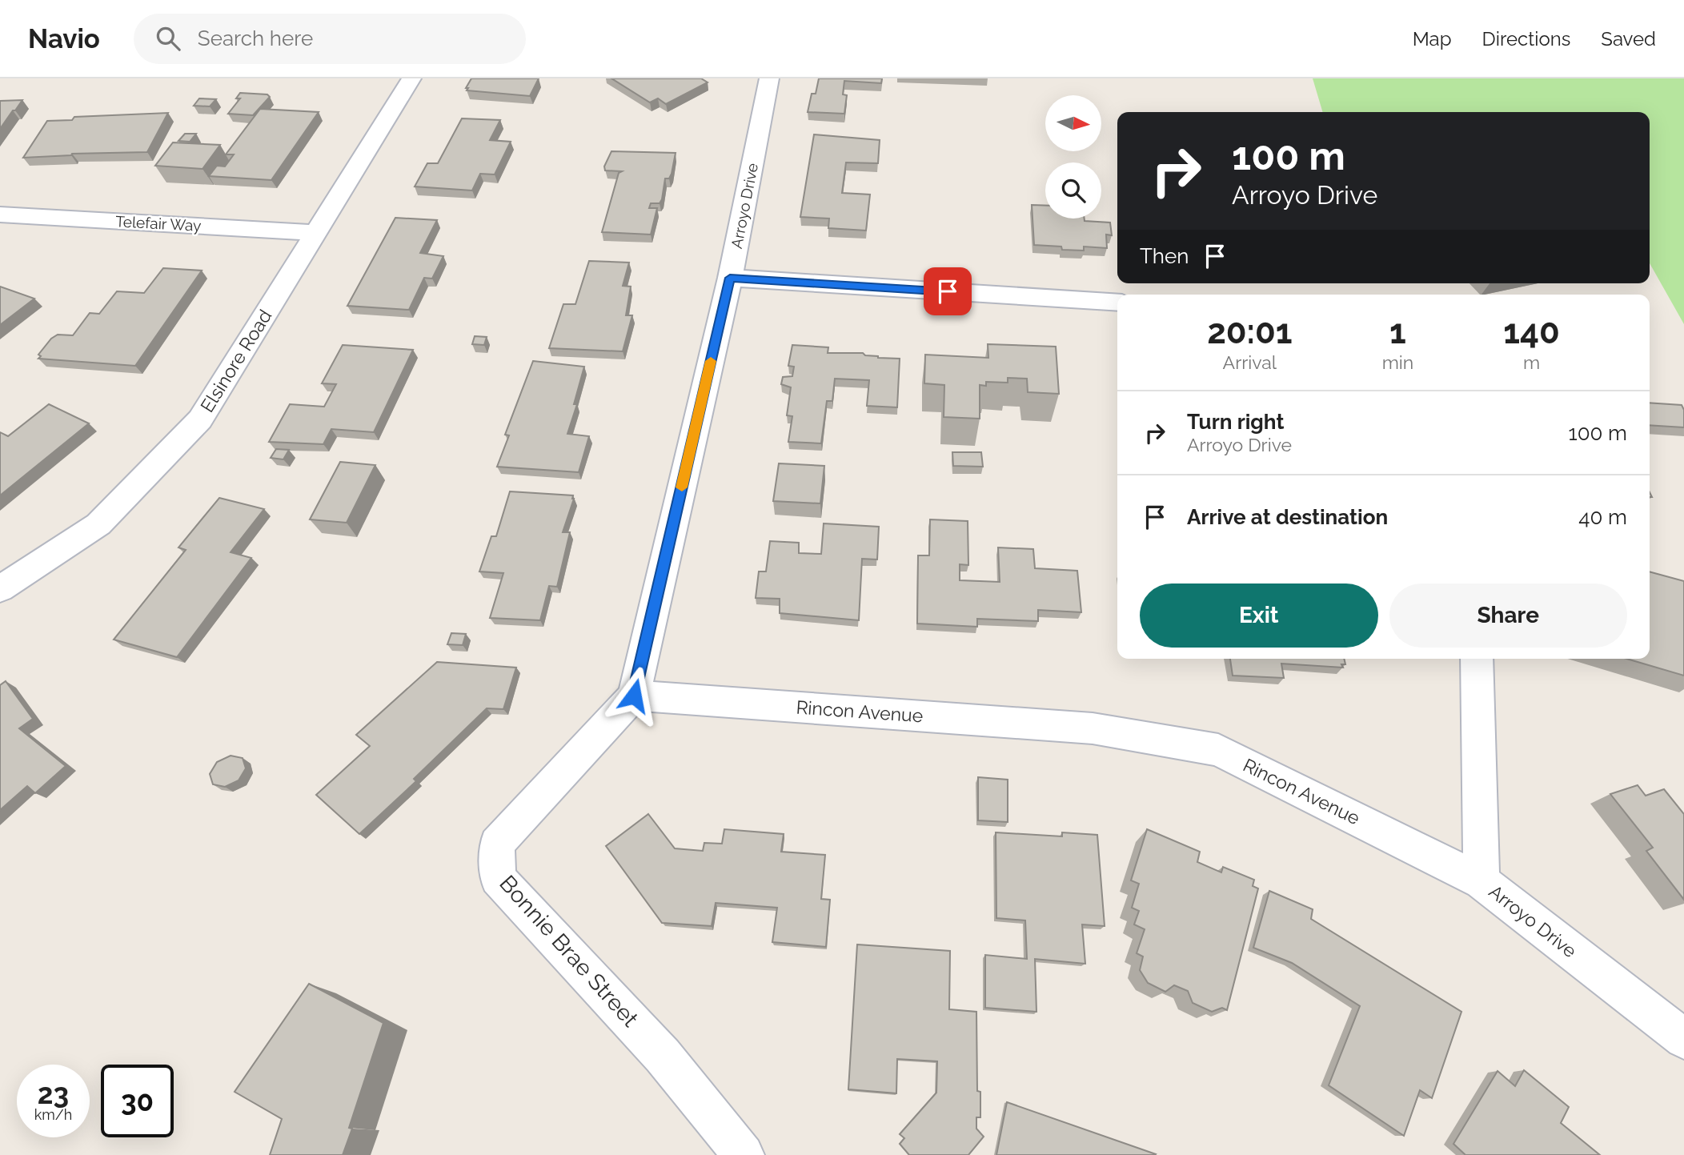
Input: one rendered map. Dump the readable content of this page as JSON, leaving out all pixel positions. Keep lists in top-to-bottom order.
{
  "streets": {
    "street": [
      "Arroyo Drive",
      "Telefair Way",
      "Elsinore Road",
      "Rincon Avenue",
      "Bonnie Brae Street"
    ]
  },
  "crossings": [
    ["Arroyo Drive", "Rincon Avenue"],
    ["Telefair Way", "Elsinore Road"],
    ["Rincon Avenue", "Bonnie Brae Street"]
  ],
  "north": "right",
  "page": {
    "header": "Navio",
    "search": "Search here",
    "nav": ["Map", "Directions", "Saved"],
    "turn": ["100 m", "Arroyo Drive"],
    "then": "Then",
    "eta": [
      "20:01",
      "Arrival",
      "1",
      "min",
      "140",
      "m"
    ],
    "list": [
      {
        "name": "Turn right",
        "note": "Arroyo Drive",
        "value": "100 m"
      },
      {
        "name": "Arrive at destination",
        "value": "40 m"
      }
    ],
    "buttons": ["Exit", "Share"],
    "speed": "23 km/h",
    "limit": "30"
  }
}
